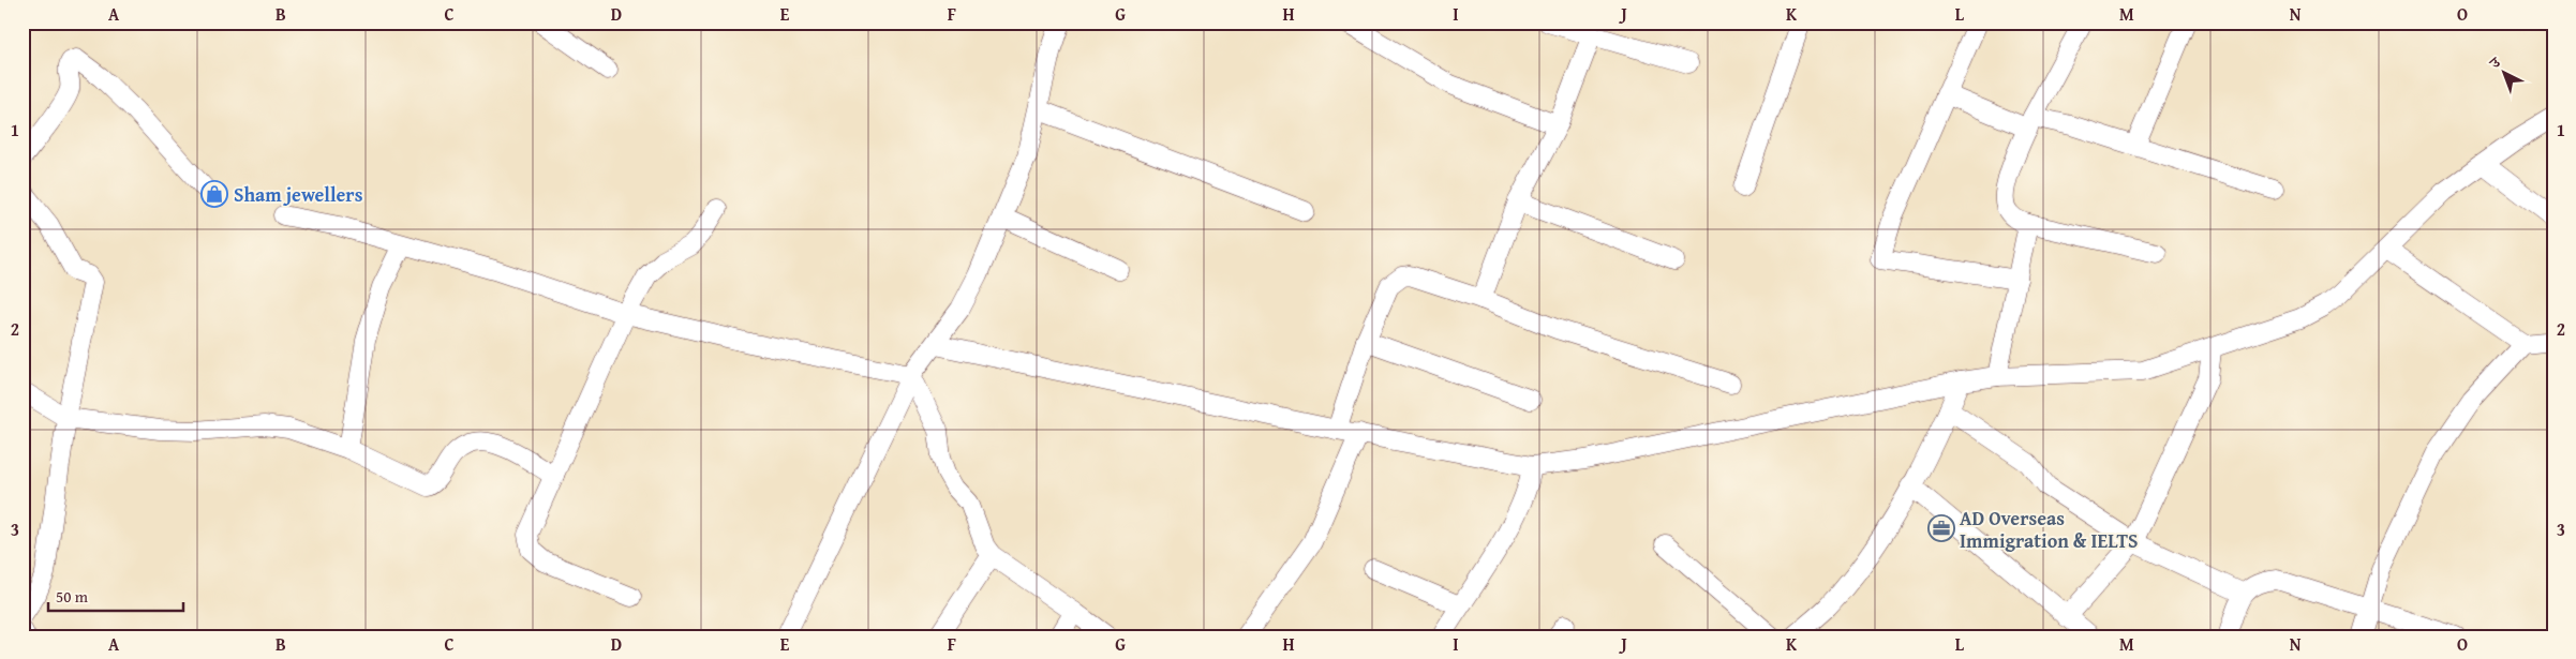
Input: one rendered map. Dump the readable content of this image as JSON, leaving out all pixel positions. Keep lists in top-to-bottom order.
{
  "places": {
    "shop": ["Sham jewellers"],
    "office": ["AD Overseas Immigration & IELTS"]
  },
  "scale_bar": "50 m",
  "north": "top left",
  "grid": {
    "columns": [
      "A",
      "B",
      "C",
      "D",
      "E",
      "F",
      "G",
      "H",
      "I",
      "J",
      "K",
      "L",
      "M",
      "N",
      "O"
    ],
    "rows": ["1", "2", "3"]
  }
}
